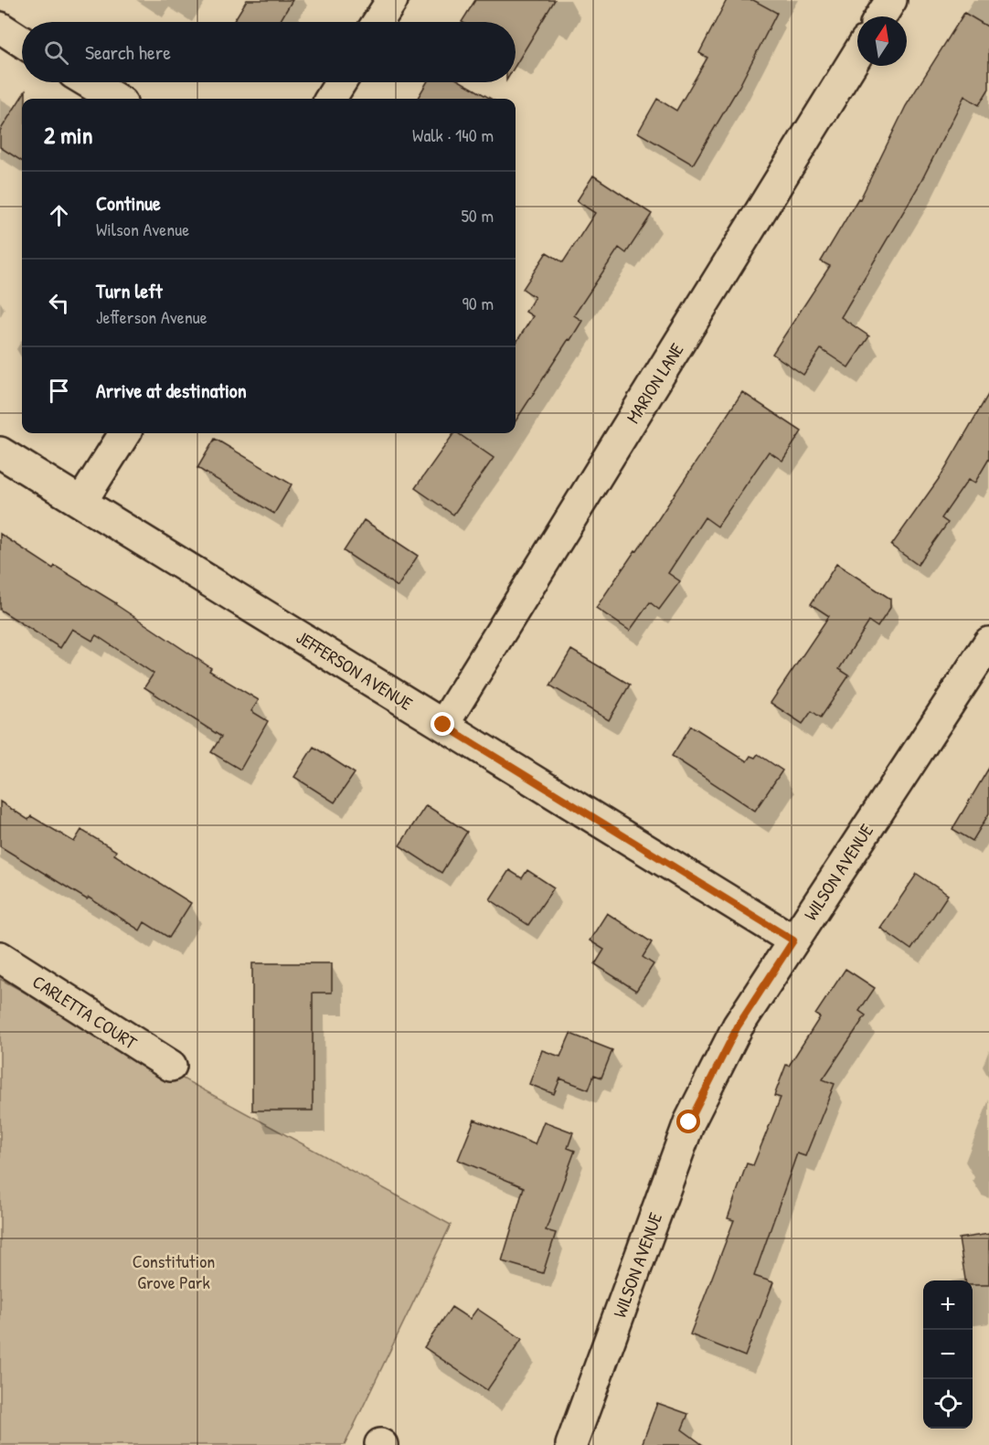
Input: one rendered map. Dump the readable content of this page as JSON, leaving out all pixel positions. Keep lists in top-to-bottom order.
{
  "streets": {
    "street": [
      "MARION LANE",
      "JEFFERSON AVENUE",
      "WILSON AVENUE",
      "CARLETTA COURT"
    ]
  },
  "crossings": [
    ["MARION LANE", "JEFFERSON AVENUE"],
    ["JEFFERSON AVENUE", "WILSON AVENUE"]
  ],
  "parks": ["Constitution Grove Park"],
  "north": "top",
  "page": {
    "search": "Search here",
    "heading": ["2 min", "Walk · 140 m"],
    "list": [
      ["Continue", "Wilson Avenue", "50 m"],
      ["Turn left", "Jefferson Avenue", "90 m"],
      "Arrive at destination"
    ],
    "map_buttons": ["+", "−"]
  }
}
